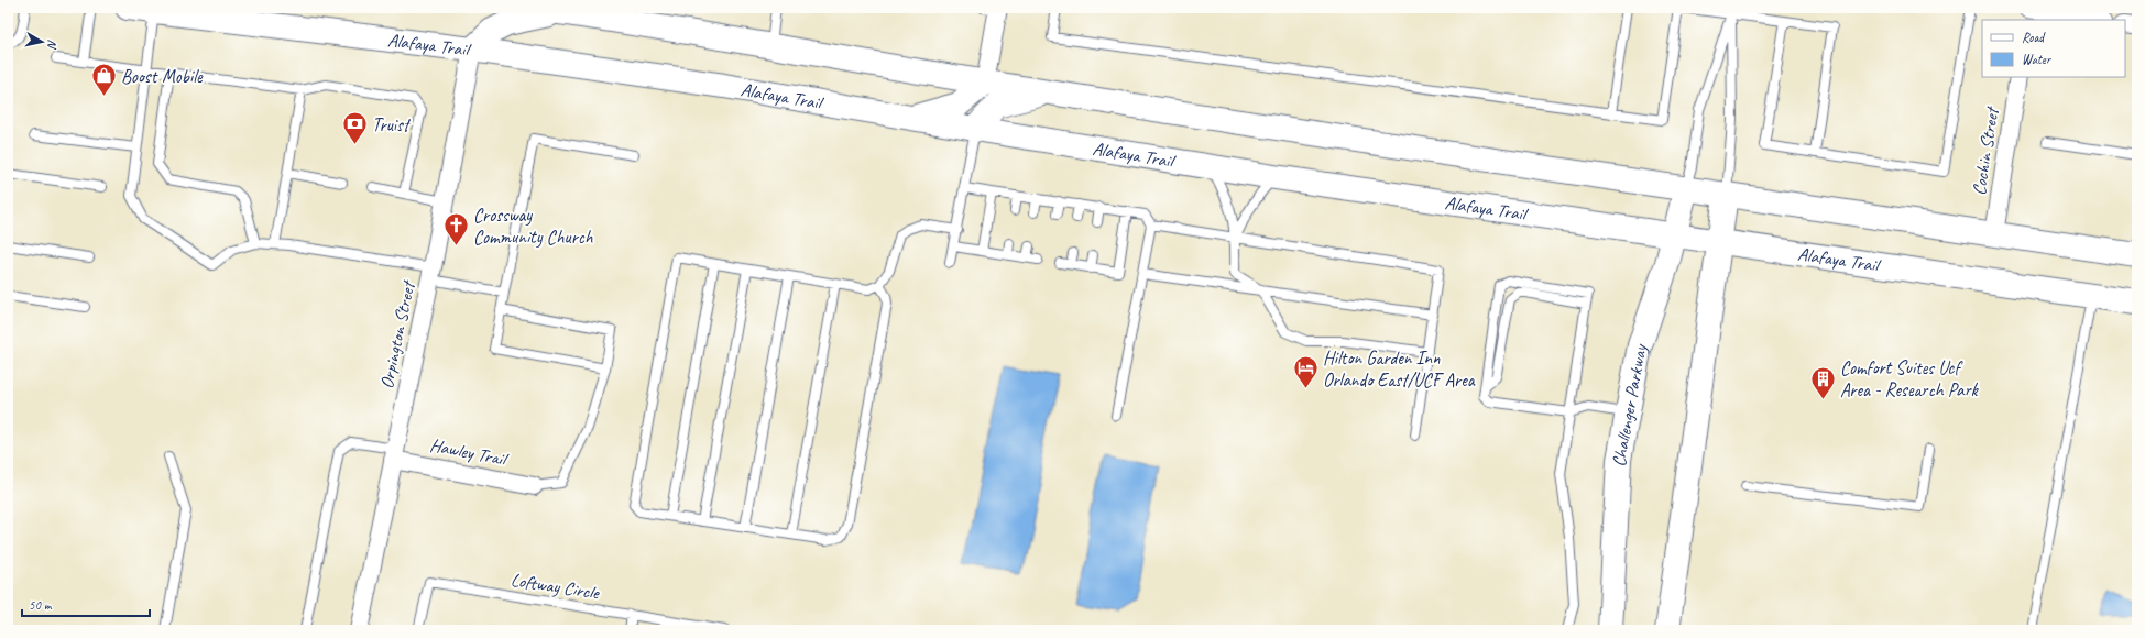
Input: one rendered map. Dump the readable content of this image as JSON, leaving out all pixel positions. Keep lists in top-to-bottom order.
{
  "streets": {
    "main road": ["Alafaya Trail", "Challenger Parkway"],
    "street": ["Cochin Street", "Orpington Street", "Hawley Trail"],
    "lane": ["Loftway Circle"]
  },
  "crossings": [
    ["Alafaya Trail", "Orpington Street"],
    ["Alafaya Trail", "Challenger Parkway"],
    ["Orpington Street", "Hawley Trail"]
  ],
  "places": {
    "shop": ["Boost Mobile"],
    "bank": ["Truist"],
    "church": ["Crossway Community Church"],
    "hotel": ["Hilton Garden Inn Orlando East/UCF Area"],
    "building": ["Comfort Suites Ucf Area - Research Park"]
  },
  "legend": ["Road", "Water"],
  "scale_bar": "50 m",
  "north": "right"
}
